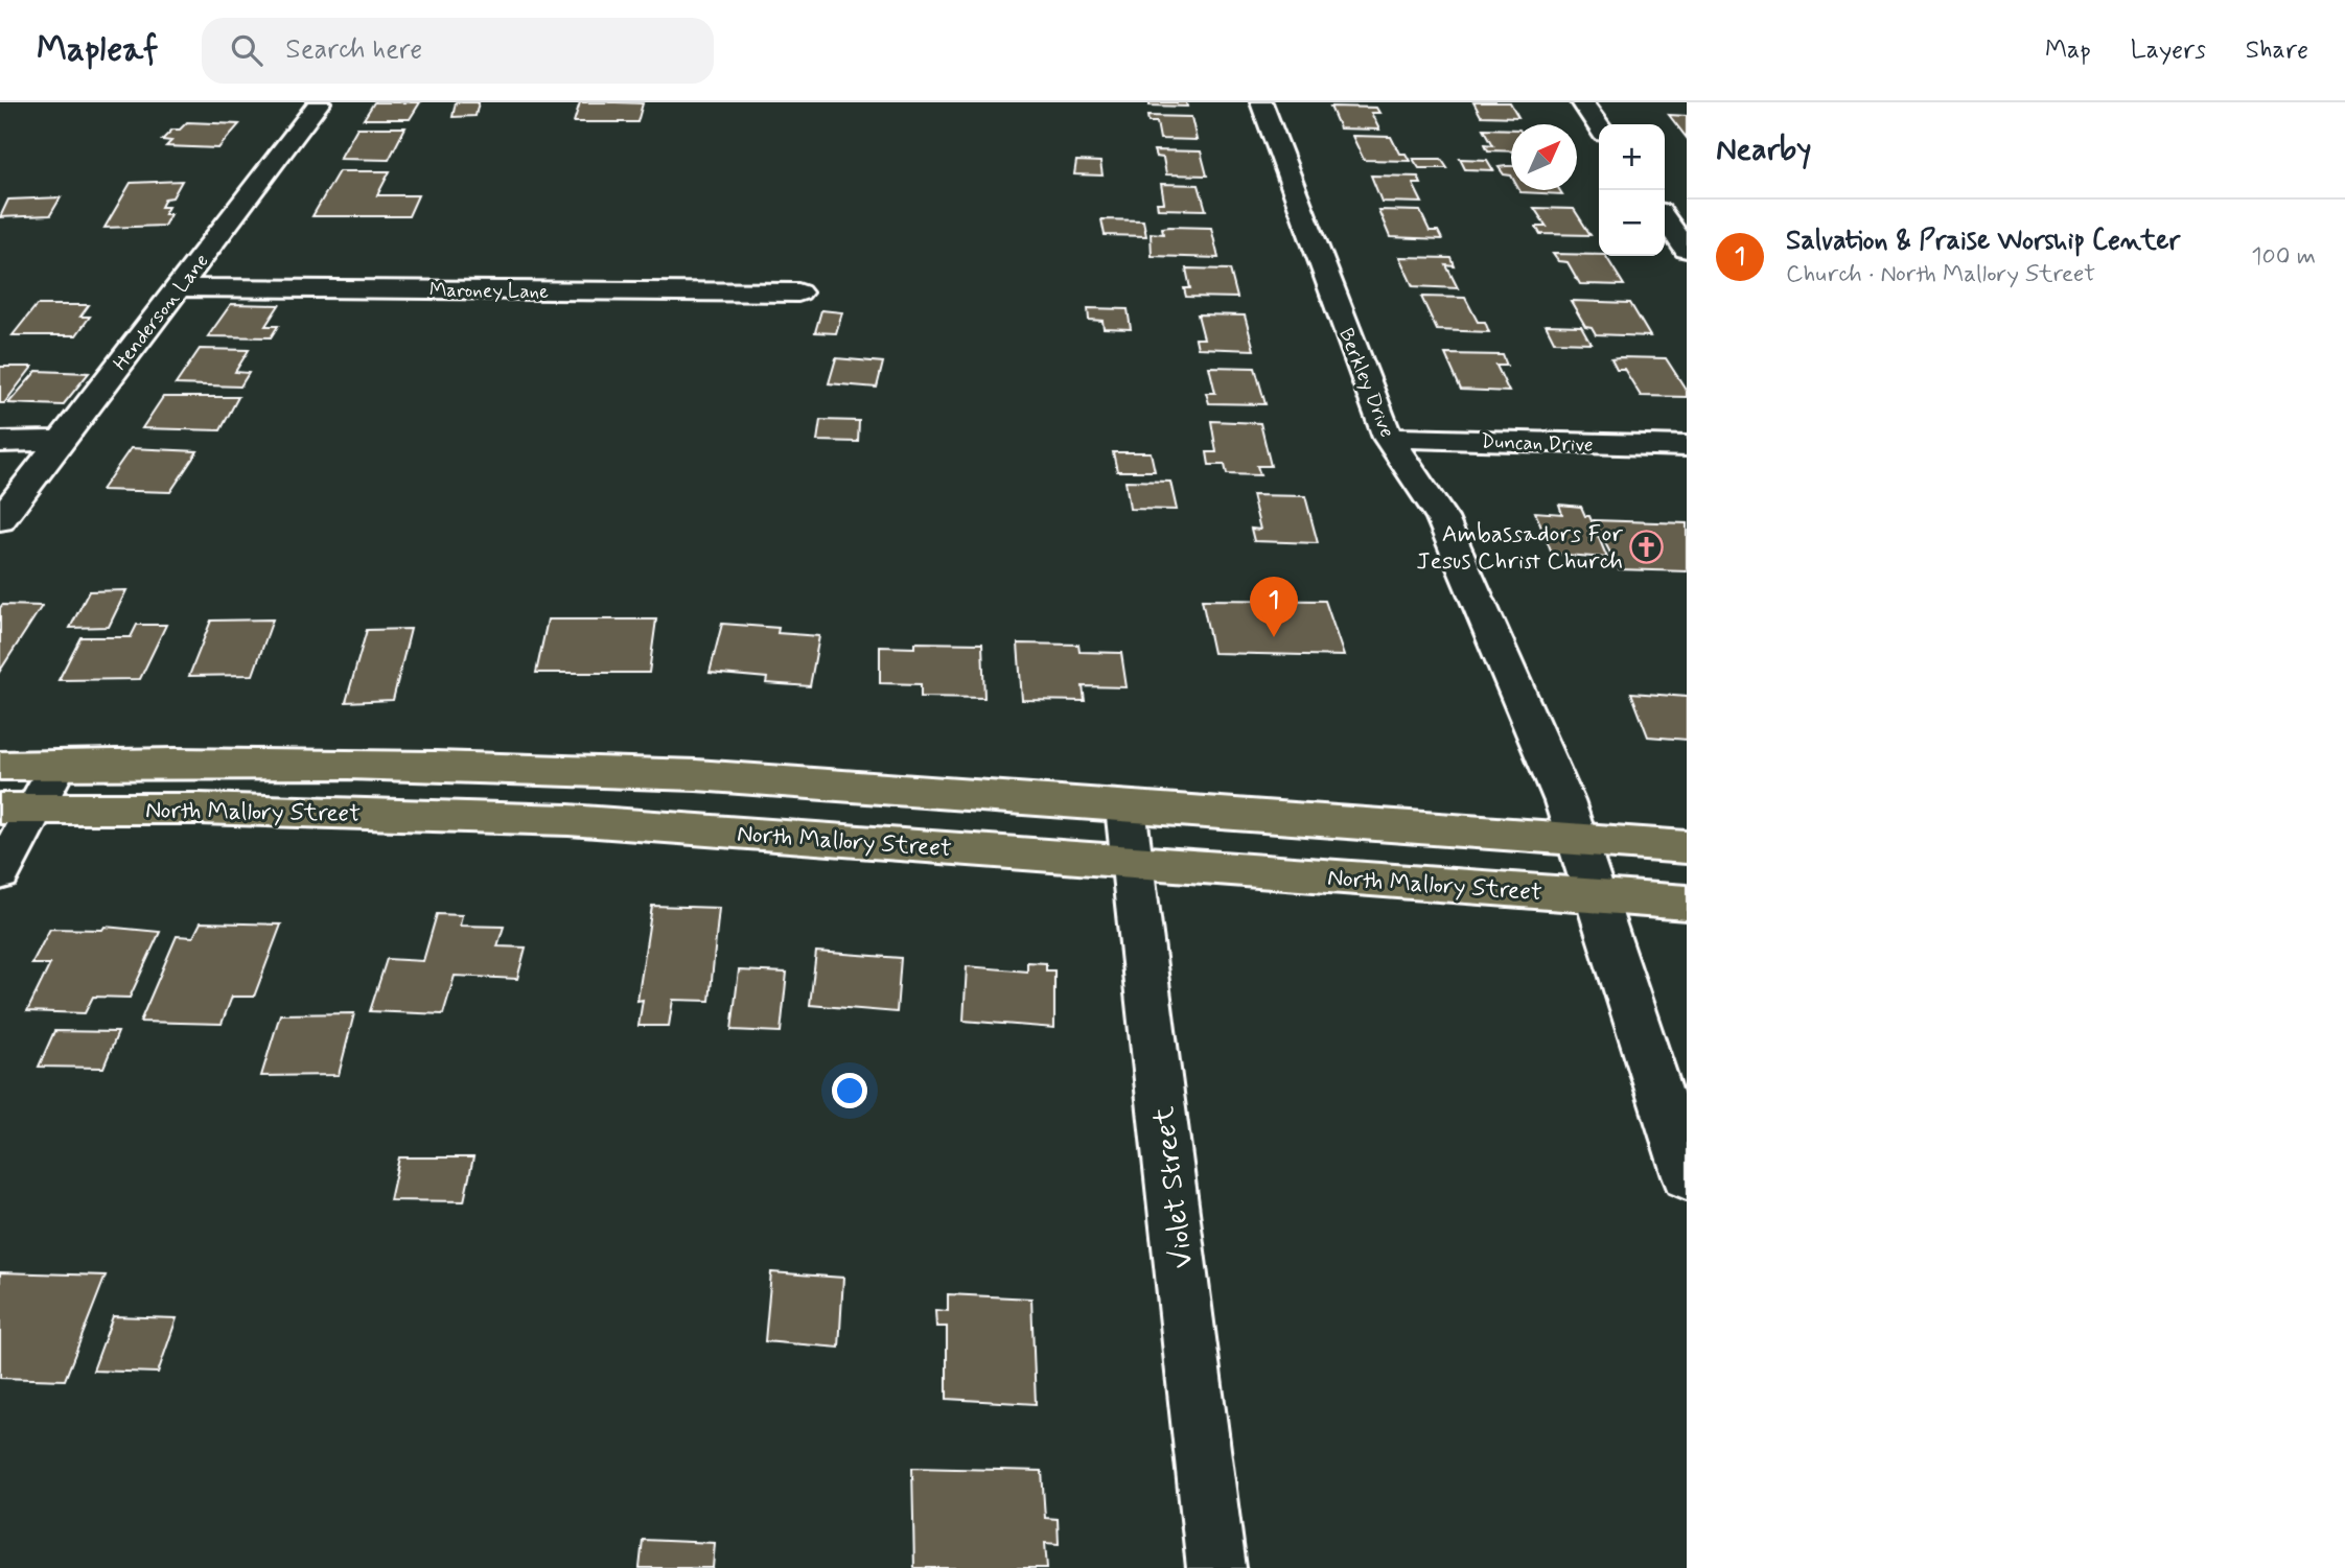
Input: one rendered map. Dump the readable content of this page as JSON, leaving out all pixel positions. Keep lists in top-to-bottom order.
{
  "streets": {
    "main road": ["North Mallory Street"],
    "street": [
      "Maroney Lane",
      "Henderson Lane",
      "Berkley Drive",
      "Duncan Drive",
      "Violet Street"
    ]
  },
  "crossings": [
    ["Maroney Lane", "Henderson Lane"],
    ["Berkley Drive", "Duncan Drive"],
    ["Berkley Drive", "North Mallory Street"],
    ["North Mallory Street", "Violet Street"]
  ],
  "places": {
    "church": ["Ambassadors For Jesus Christ Church"]
  },
  "north": "top right",
  "page": {
    "header": "Mapleaf",
    "search": "Search here",
    "nav": ["Map", "Layers", "Share"],
    "heading": "Nearby",
    "map_buttons": ["+", "−"],
    "list": [
      {
        "mark": "1",
        "name": "Salvation & Praise Worship Center",
        "note": "Church · North Mallory Street",
        "value": "100 m"
      }
    ],
    "pins": "1"
  }
}
